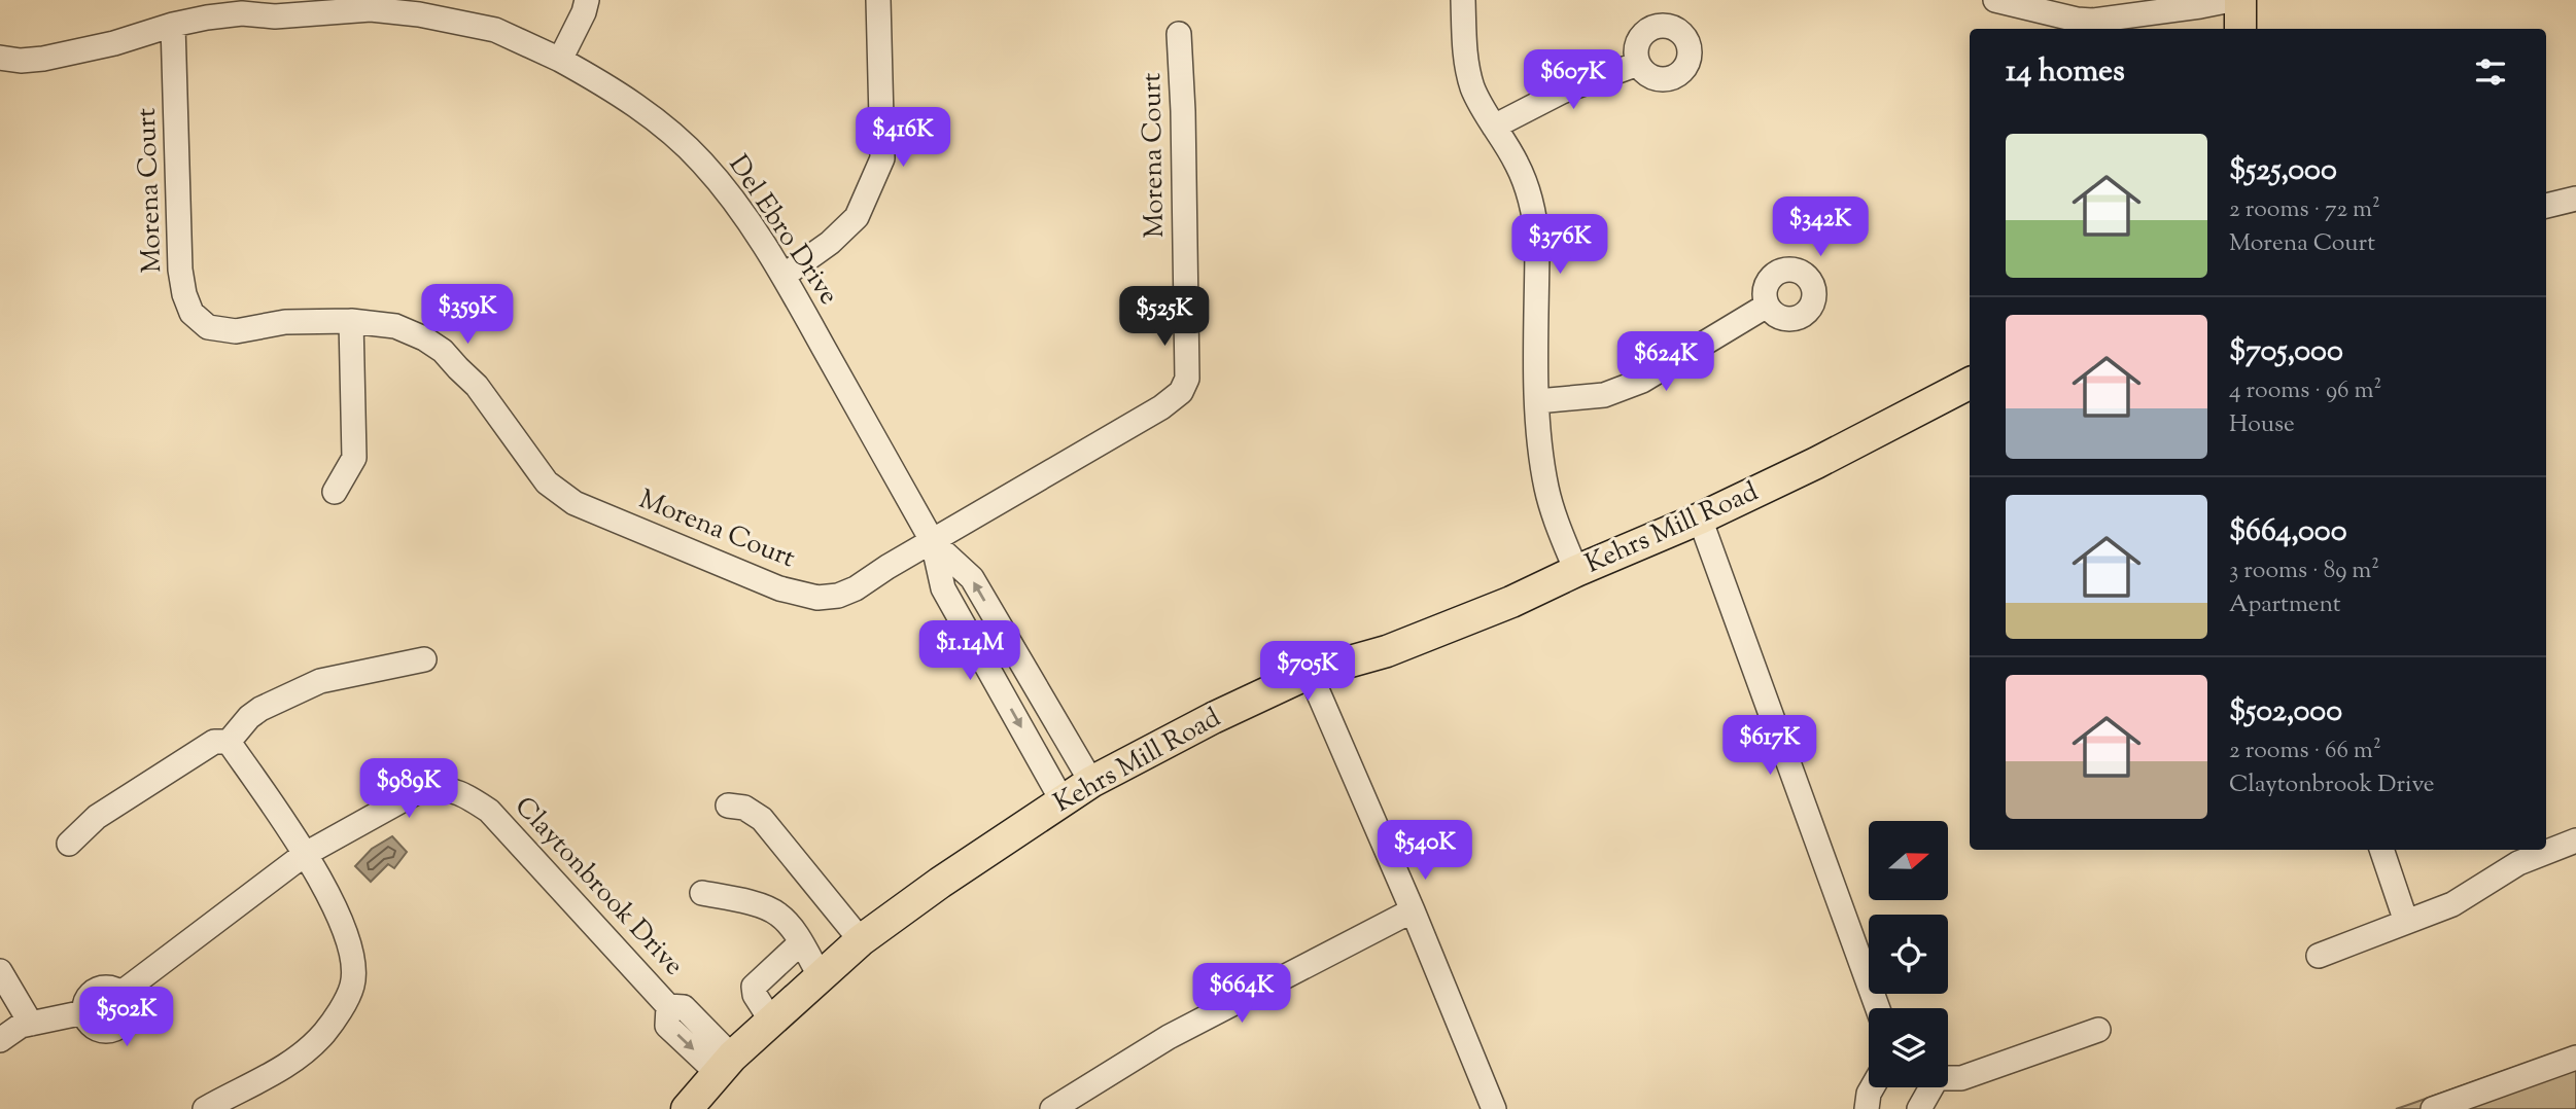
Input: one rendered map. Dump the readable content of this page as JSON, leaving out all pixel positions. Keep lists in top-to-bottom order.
{
  "streets": {
    "main road": ["Kehrs Mill Road"],
    "street": ["Morena Court", "Del Ebro Drive", "Claytonbrook Drive"]
  },
  "crossings": [
    ["Morena Court", "Del Ebro Drive"],
    ["Del Ebro Drive", "Kehrs Mill Road"],
    ["Kehrs Mill Road", "Claytonbrook Drive"]
  ],
  "north": "right",
  "page": {
    "heading": "14 homes",
    "price": [
      "$607K",
      "$416K",
      "$342K",
      "$376K",
      "$359K",
      "$525K",
      "$624K",
      "$1.14M",
      "$705K",
      "$617K",
      "$989K",
      "$540K",
      "$664K",
      "$502K"
    ],
    "list": [
      {
        "name": "$525,000",
        "note": "2 rooms · 72 m² · Morena Court"
      },
      {
        "name": "$705,000",
        "note": "4 rooms · 96 m² · House"
      },
      {
        "name": "$664,000",
        "note": "3 rooms · 89 m² · Apartment"
      },
      {
        "name": "$502,000",
        "note": "2 rooms · 66 m² · Claytonbrook Drive"
      }
    ]
  }
}
